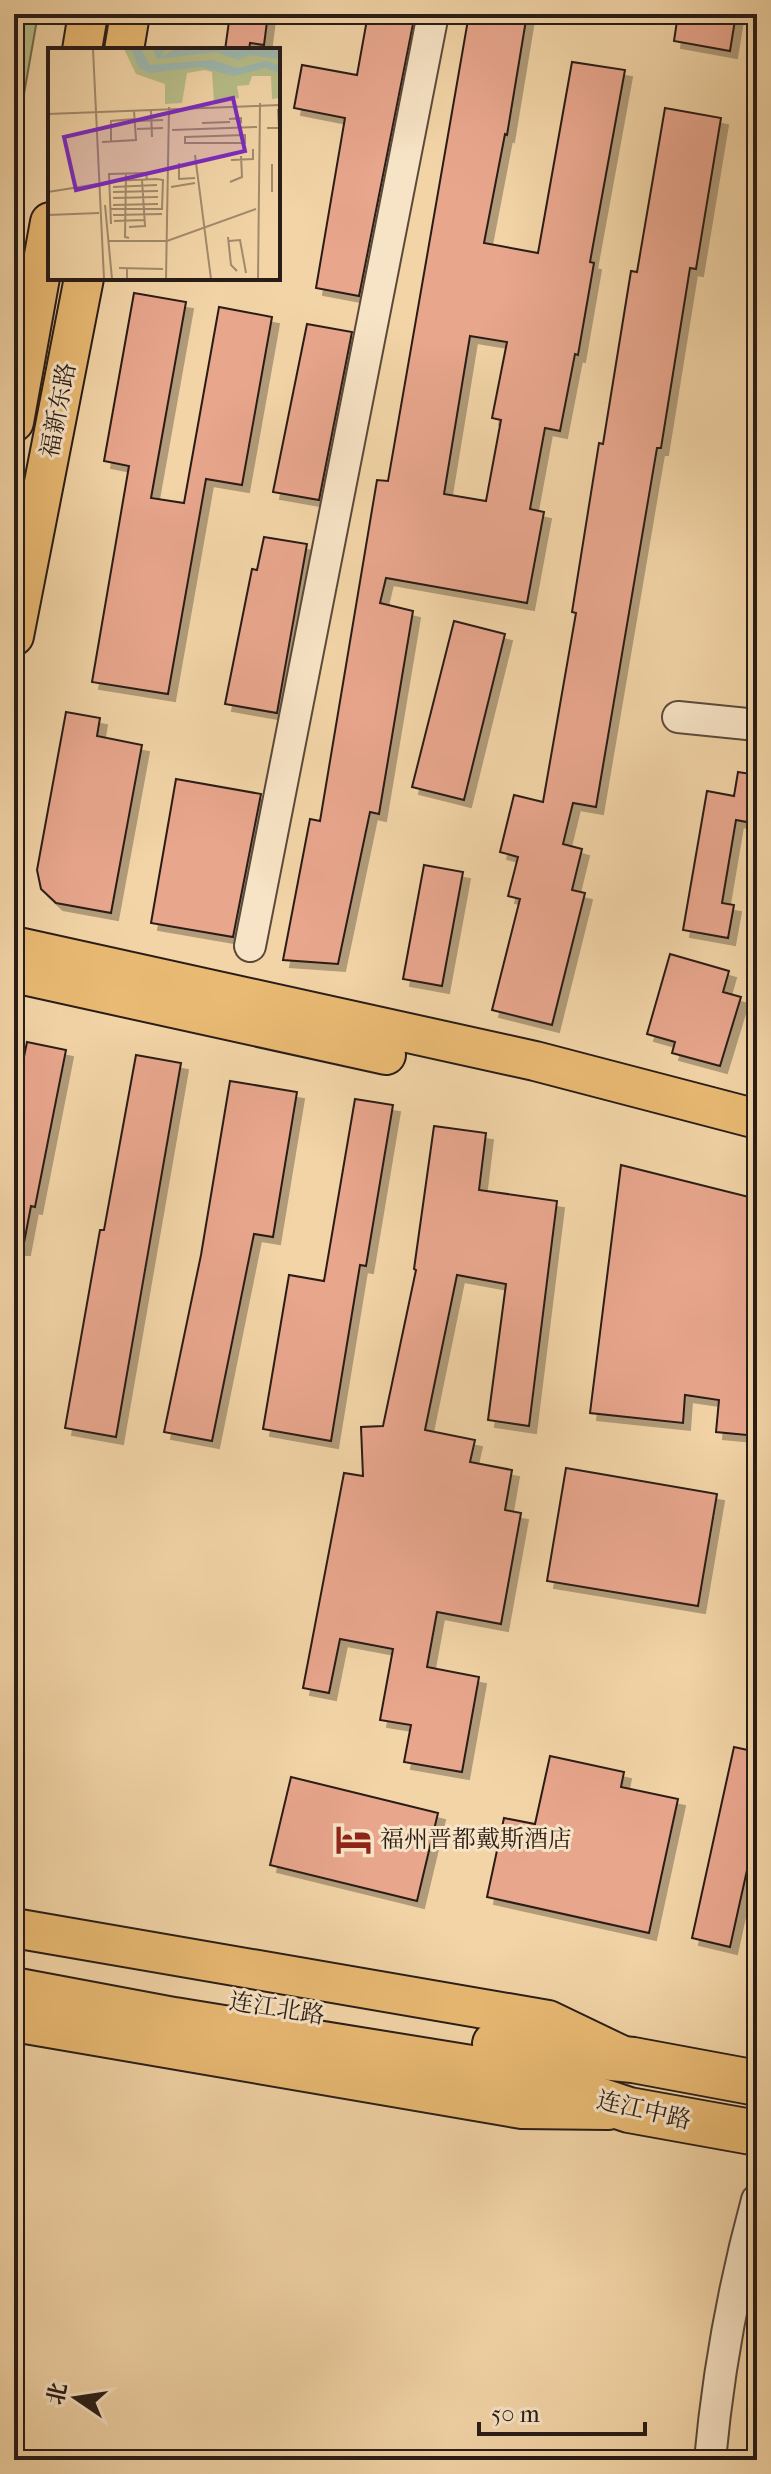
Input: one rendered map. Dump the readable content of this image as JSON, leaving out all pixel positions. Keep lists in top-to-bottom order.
{
  "streets": {
    "highway": ["连江北路", "连江中路"],
    "main road": ["福新东路"]
  },
  "crossings": [
    ["连江北路", "连江中路"]
  ],
  "places": {
    "hotel": ["福州晋都戴斯酒店"]
  },
  "scale_bar": "50 m",
  "north": "left"
}
